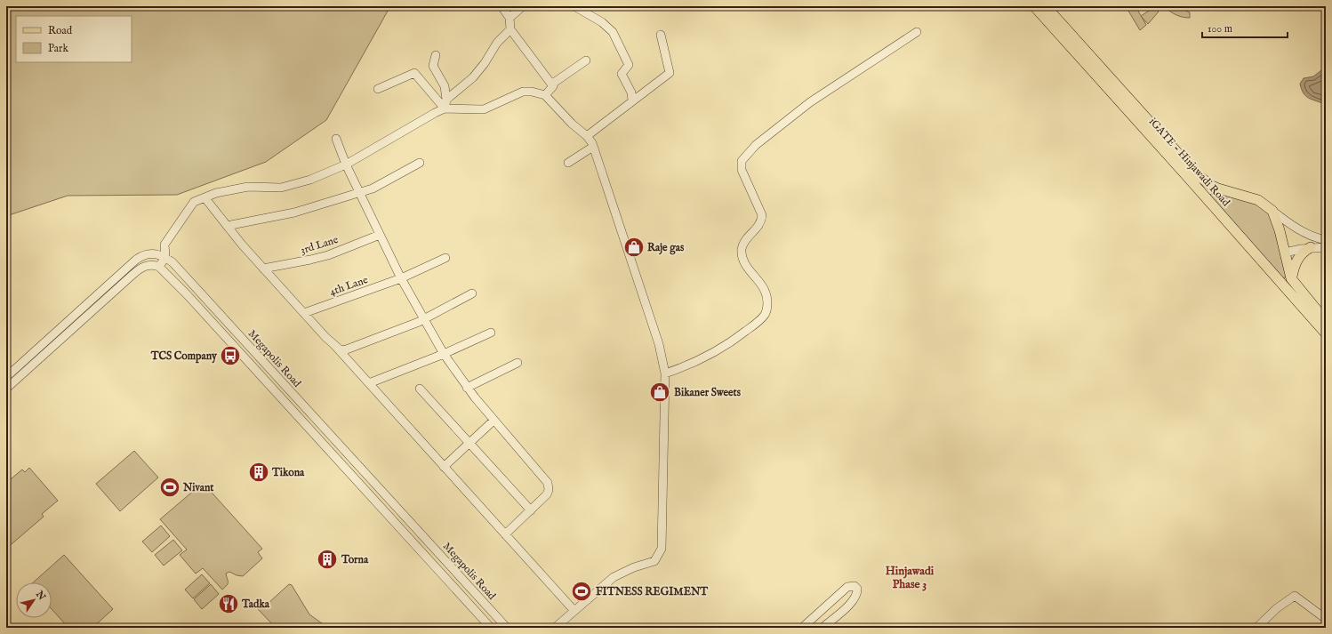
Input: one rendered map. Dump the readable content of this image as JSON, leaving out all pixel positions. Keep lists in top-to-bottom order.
{
  "streets": {
    "main road": ["iGATE - Hinjawadi Road"],
    "street": ["3rd Lane", "4th Lane", "Megapolis Road"]
  },
  "districts": ["Hinjawadi Phase 3"],
  "places": {
    "shop": ["Raje gas", "Bikaner Sweets"],
    "bus stop": ["TCS Company"],
    "building": ["Tikona", "Torna"],
    "sports": ["Nivant", "FITNESS REGIMENT"],
    "restaurant": ["Tadka"]
  },
  "legend": ["Road", "Park"],
  "scale_bar": "100 m",
  "north": "top right"
}
